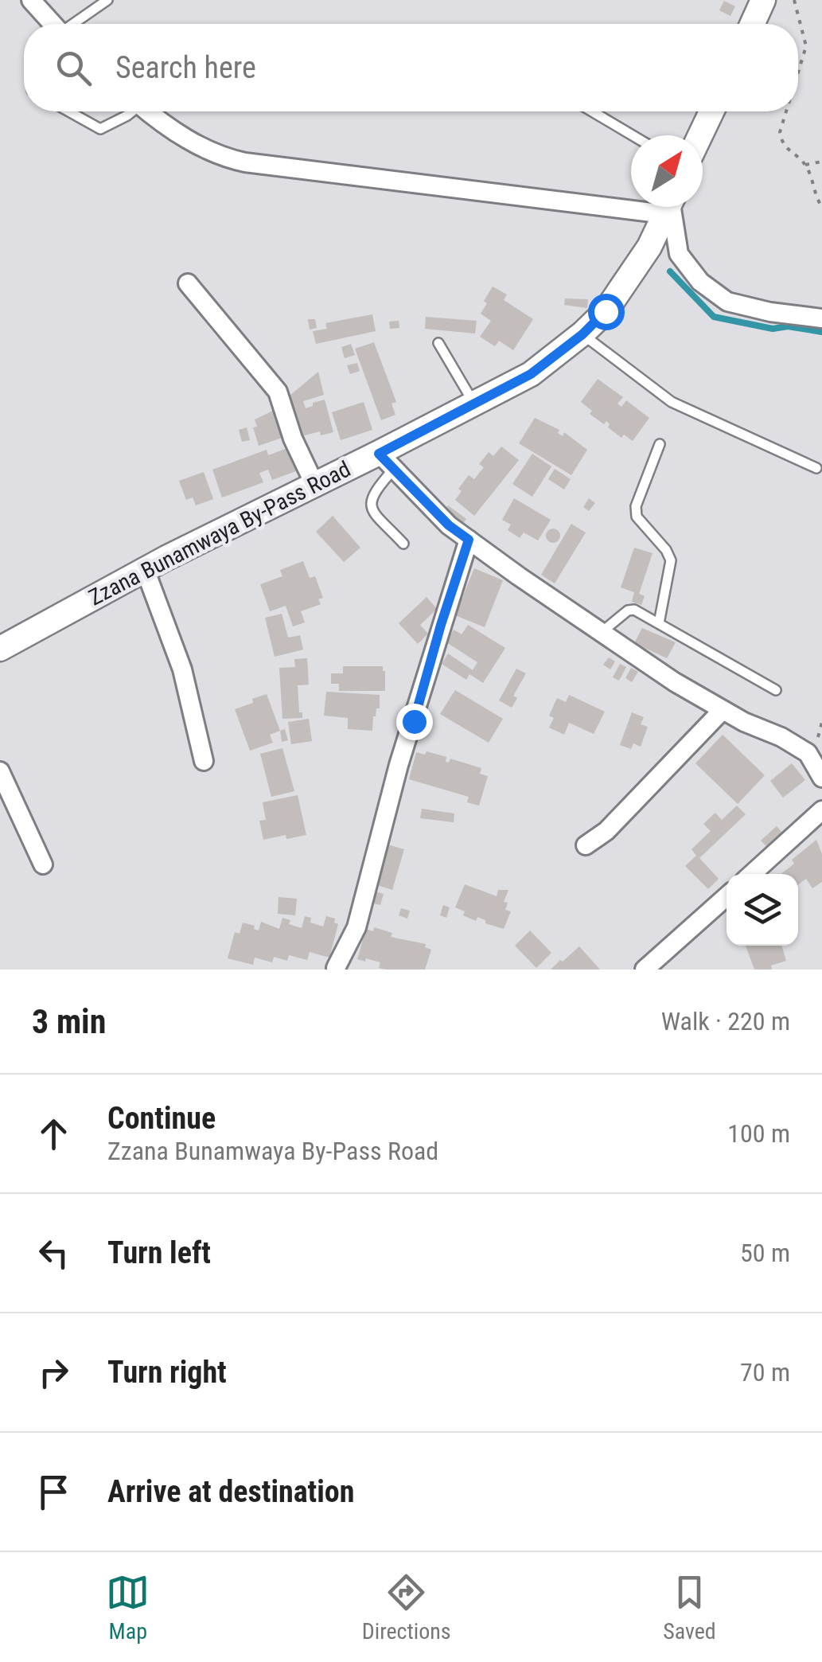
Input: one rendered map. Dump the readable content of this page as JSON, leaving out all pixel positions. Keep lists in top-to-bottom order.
{
  "streets": {
    "street": ["Zzana Bunamwaya By-Pass Road"]
  },
  "north": "top right",
  "page": {
    "search": "Search here",
    "heading": ["3 min", "Walk · 220 m"],
    "list": [
      ["Continue", "Zzana Bunamwaya By-Pass Road", "100 m"],
      ["Turn left", "50 m"],
      ["Turn right", "70 m"],
      "Arrive at destination"
    ],
    "nav": ["Map", "Directions", "Saved"]
  }
}
